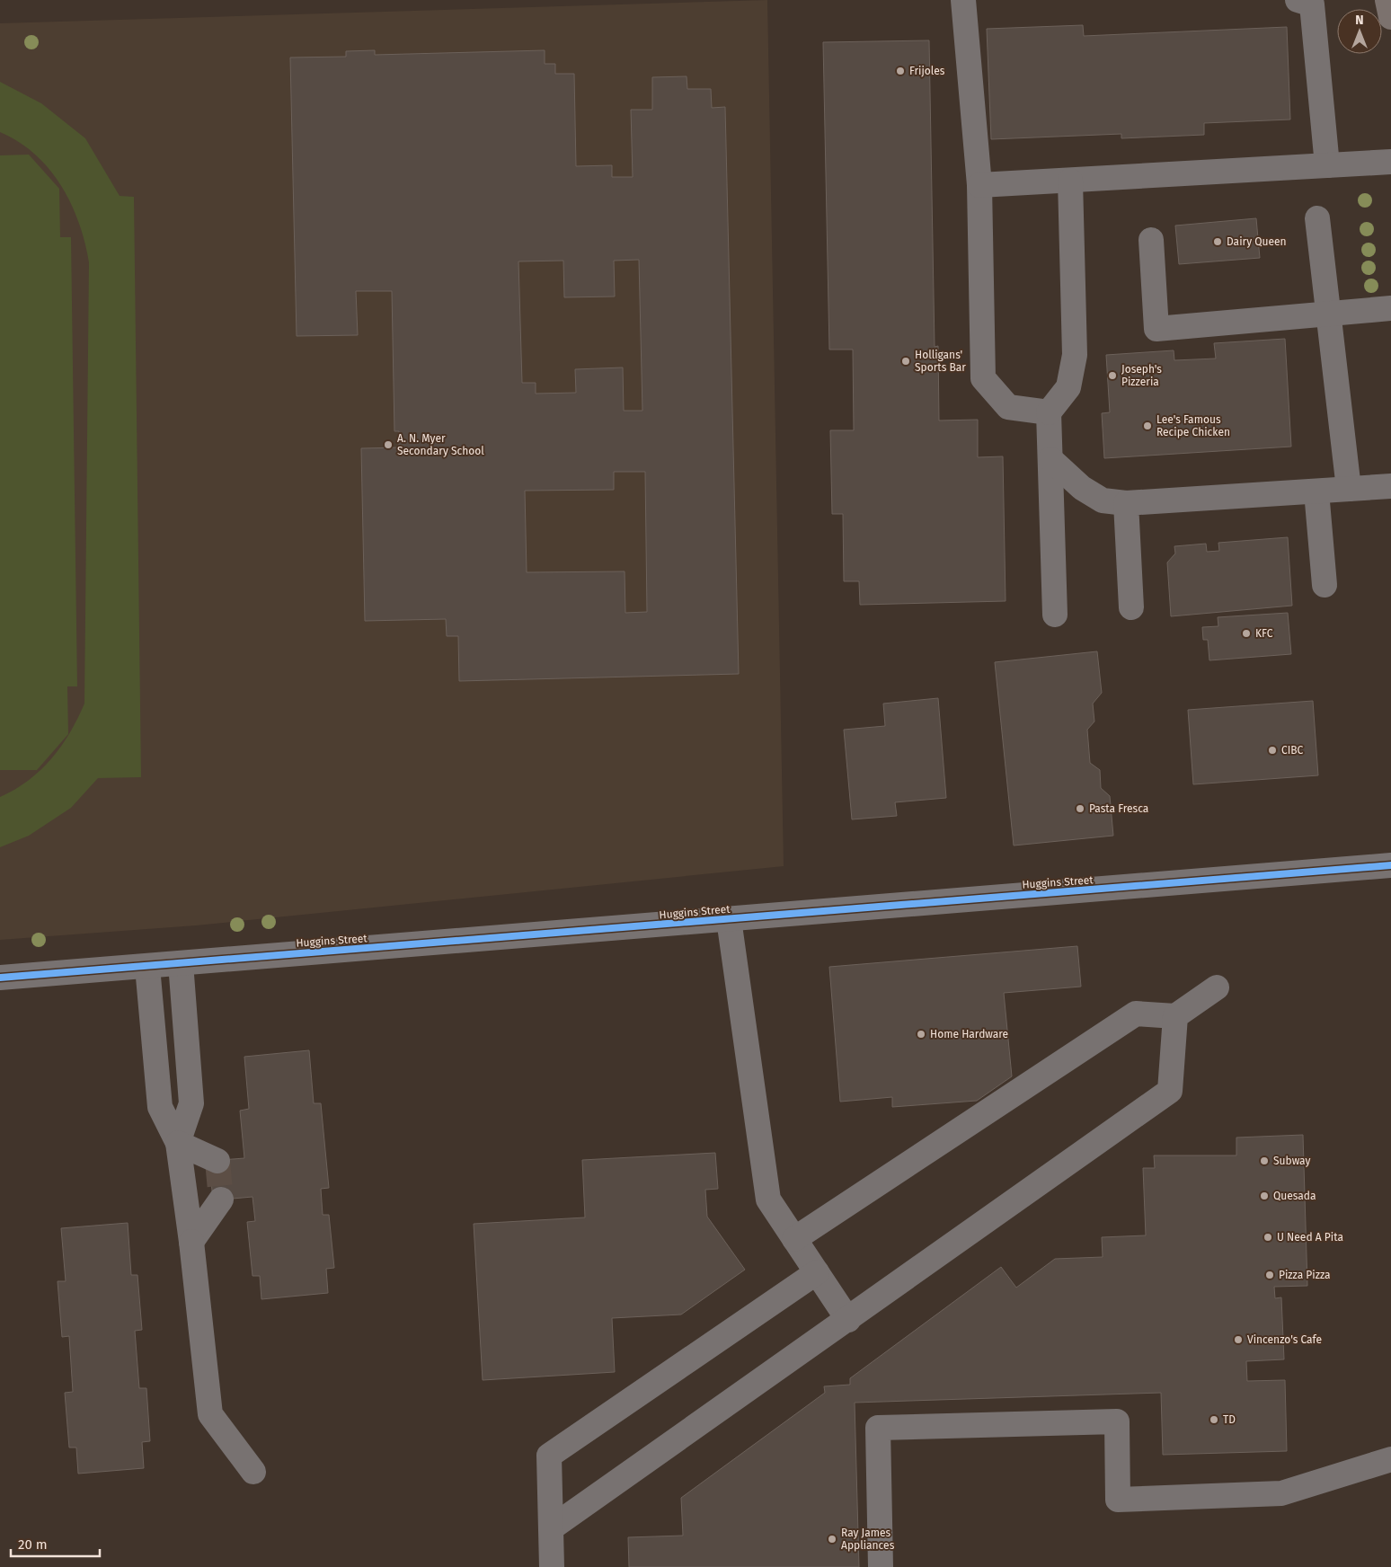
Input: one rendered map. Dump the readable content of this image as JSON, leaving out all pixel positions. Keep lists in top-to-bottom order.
{
  "streets": {
    "street": ["Huggins Street"]
  },
  "places": [
    "Frijoles",
    "Dairy Queen",
    "Holligans' Sports Bar",
    "Joseph's Pizzeria",
    "Lee's Famous Recipe Chicken",
    "A. N. Myer Secondary School",
    "KFC",
    "CIBC",
    "Pasta Fresca",
    "Home Hardware",
    "Subway",
    "Quesada",
    "U Need A Pita",
    "Pizza Pizza",
    "Vincenzo's Cafe",
    "TD",
    "Ray James Appliances"
  ],
  "scale_bar": "20 m",
  "north": "top"
}
